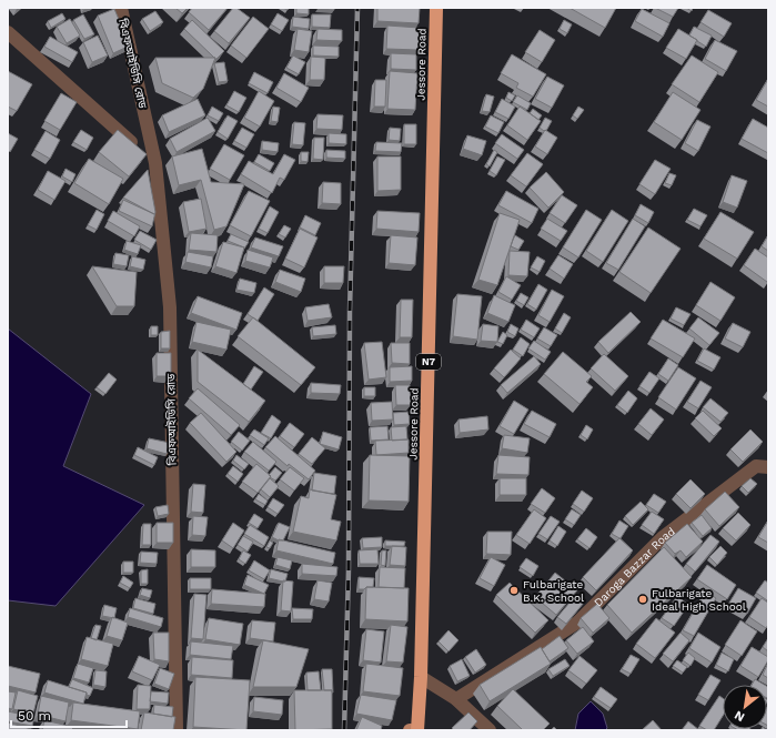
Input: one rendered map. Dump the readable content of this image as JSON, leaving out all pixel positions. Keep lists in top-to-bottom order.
{
  "streets": {
    "highway": ["Jessore Road", "N7"],
    "street": ["বিএফআইডিসি রোড", "Daroga Bazzar Road"]
  },
  "crossings": [
    ["Jessore Road", "N7"]
  ],
  "places": ["Fulbarigate B.K. School", "Fulbarigate Ideal High School"],
  "scale_bar": "50 m",
  "north": "bottom left"
}
